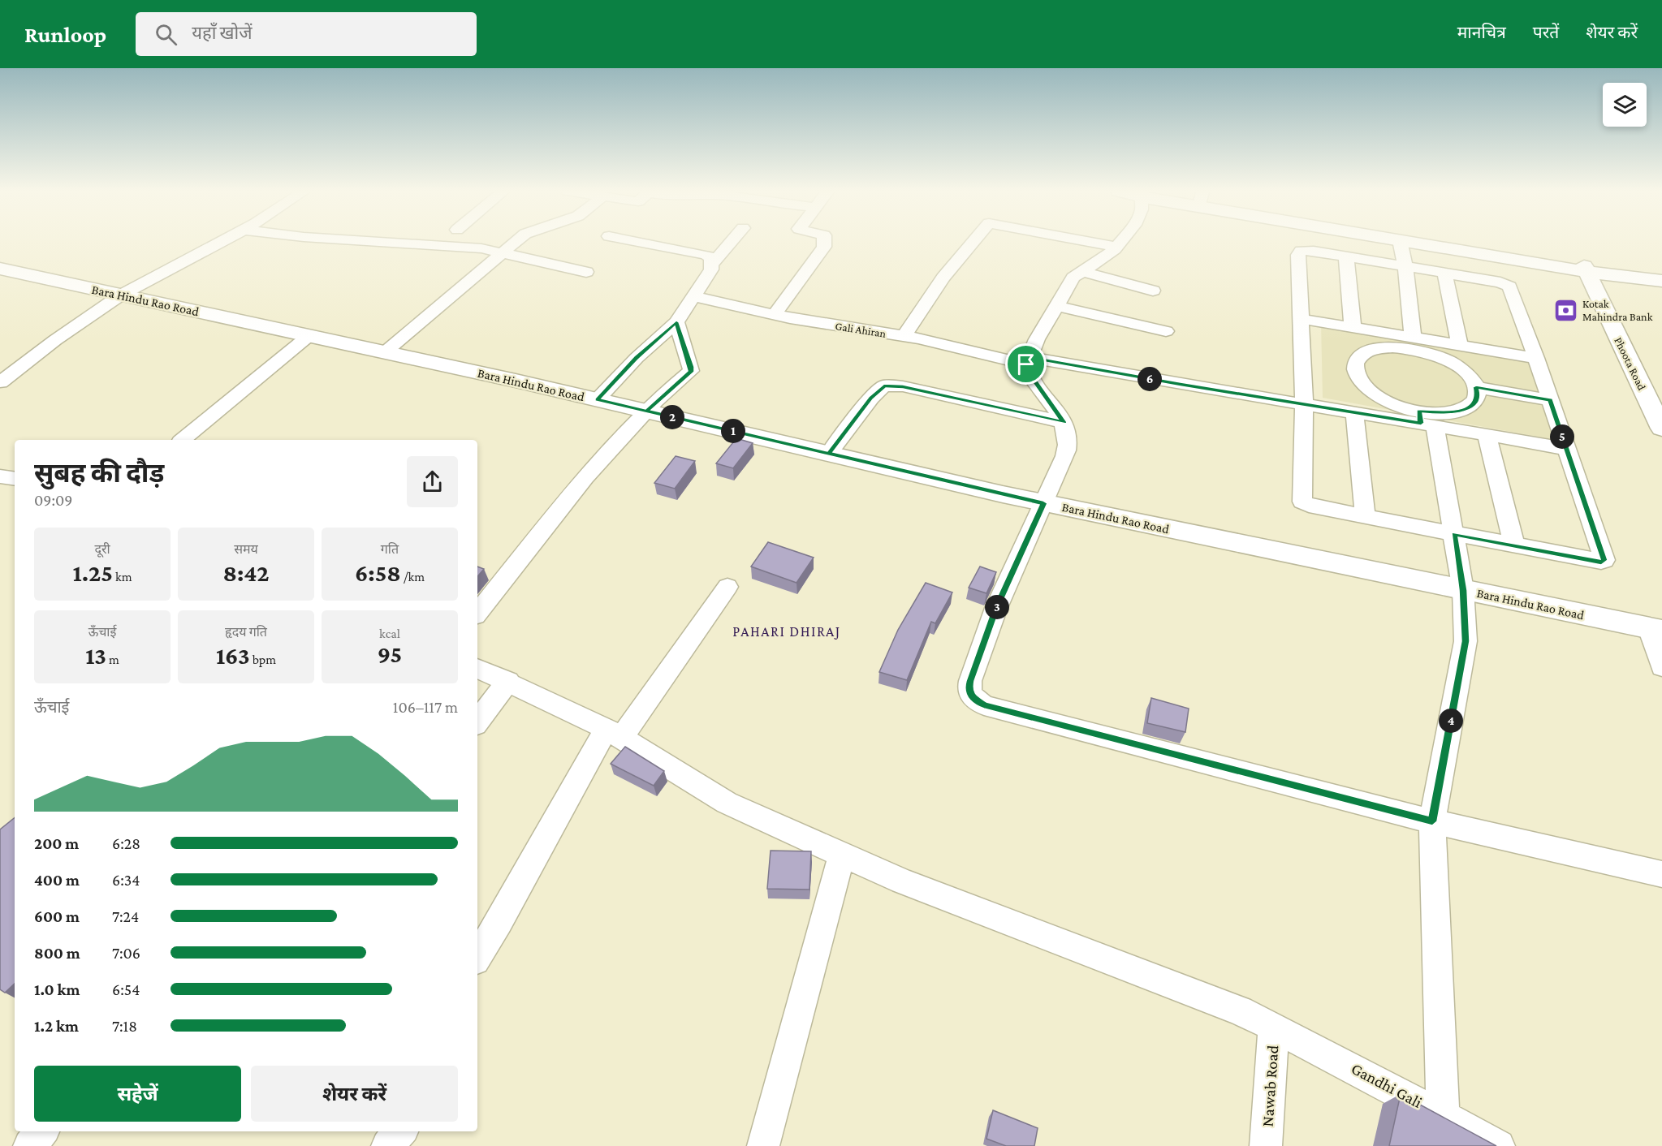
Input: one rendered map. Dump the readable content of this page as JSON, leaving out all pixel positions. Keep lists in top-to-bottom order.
{
  "streets": {
    "street": [
      "Bara Hindu Rao Road",
      "Gali Ahiran",
      "Phoota Road",
      "Gandhi Gali",
      "Nawab Road"
    ]
  },
  "crossings": [
    ["Gandhi Gali", "Nawab Road"]
  ],
  "districts": ["PAHARI DHIRAJ"],
  "places": {
    "bank": ["Kotak Mahindra Bank"]
  },
  "page": {
    "header": "Runloop",
    "search": "यहाँ खोजें",
    "nav": ["मानचित्र", "परतें", "शेयर करें"],
    "pins": [
      "6",
      "2",
      "1",
      "5",
      "3",
      "4"
    ],
    "heading": ["सुबह की दौड़", "09:09"],
    "stats": [
      ["दूरी", "1.25 km"],
      ["समय", "8:42"],
      ["गति", "6:58 /km"],
      ["ऊँचाई", "13 m"],
      ["हृदय गति", "163 bpm"],
      ["kcal", "95"]
    ],
    "chart": ["ऊँचाई", "106–117 m"],
    "list": [
      {
        "name": "200 m",
        "note": "6:28"
      },
      {
        "name": "400 m",
        "note": "6:34"
      },
      {
        "name": "600 m",
        "note": "7:24"
      },
      {
        "name": "800 m",
        "note": "7:06"
      },
      {
        "name": "1.0 km",
        "note": "6:54"
      },
      {
        "name": "1.2 km",
        "note": "7:18"
      }
    ],
    "buttons": ["सहेजें", "शेयर करें"]
  }
}
